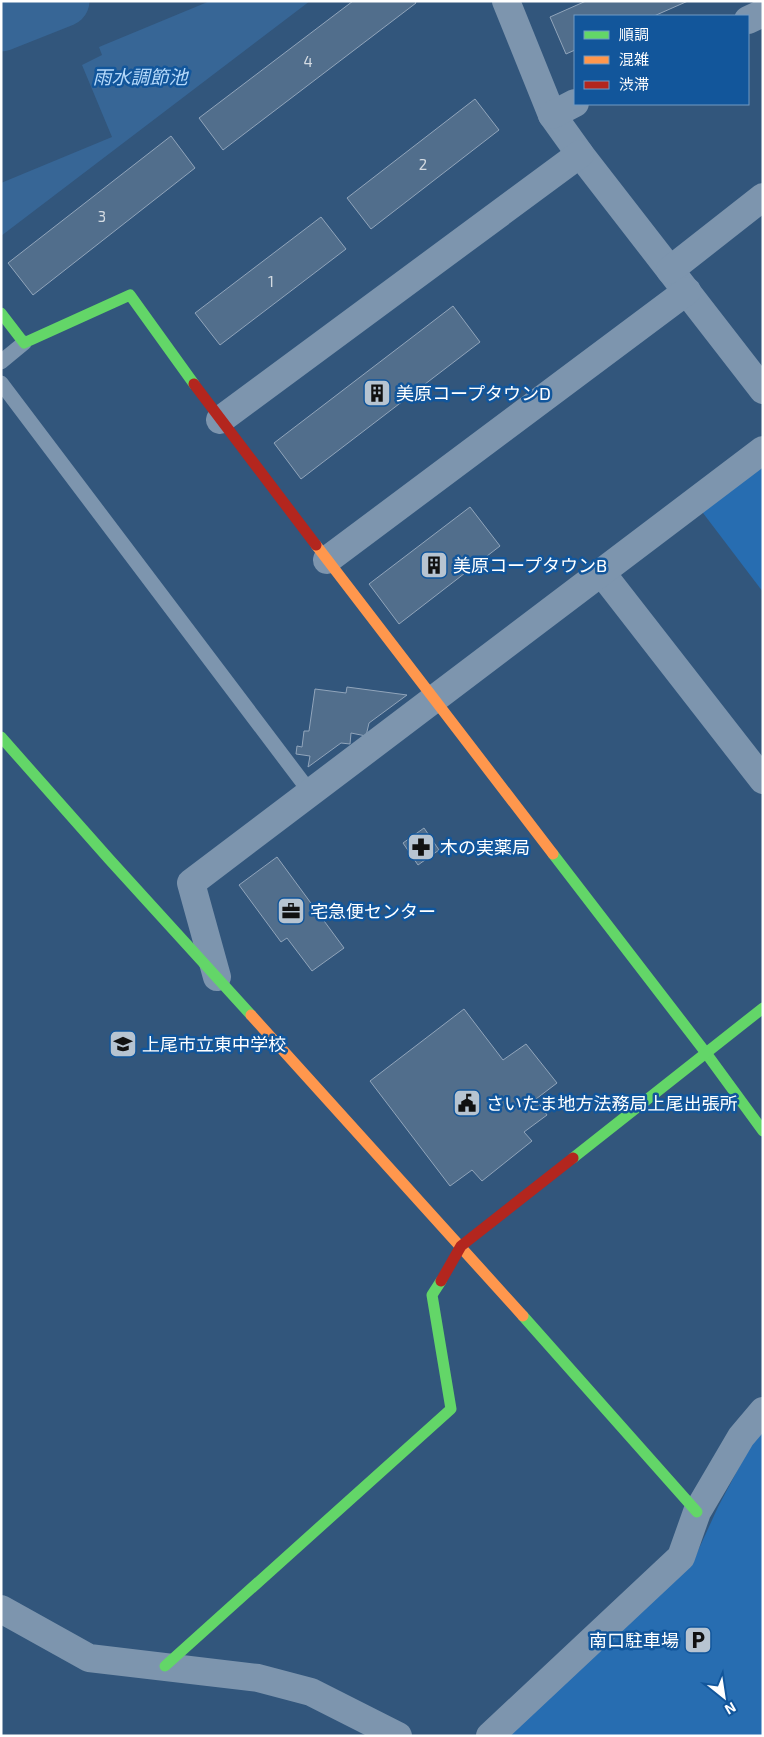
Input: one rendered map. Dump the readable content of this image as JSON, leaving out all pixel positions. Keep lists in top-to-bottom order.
{
  "water": ["雨水調節池"],
  "places": {
    "building": ["美原コープタウンD", "美原コープタウンB"],
    "pharmacy": ["木の実薬局"],
    "office": ["宅急便センター"],
    "school or university": ["上尾市立東中学校"],
    "public building": ["さいたま地方法務局上尾出張所"],
    "parking": ["南口駐車場"]
  },
  "house_numbers": [
    "4",
    "2",
    "3",
    "1"
  ],
  "legend": ["順調", "混雑", "渋滞"],
  "north": "bottom right"
}
